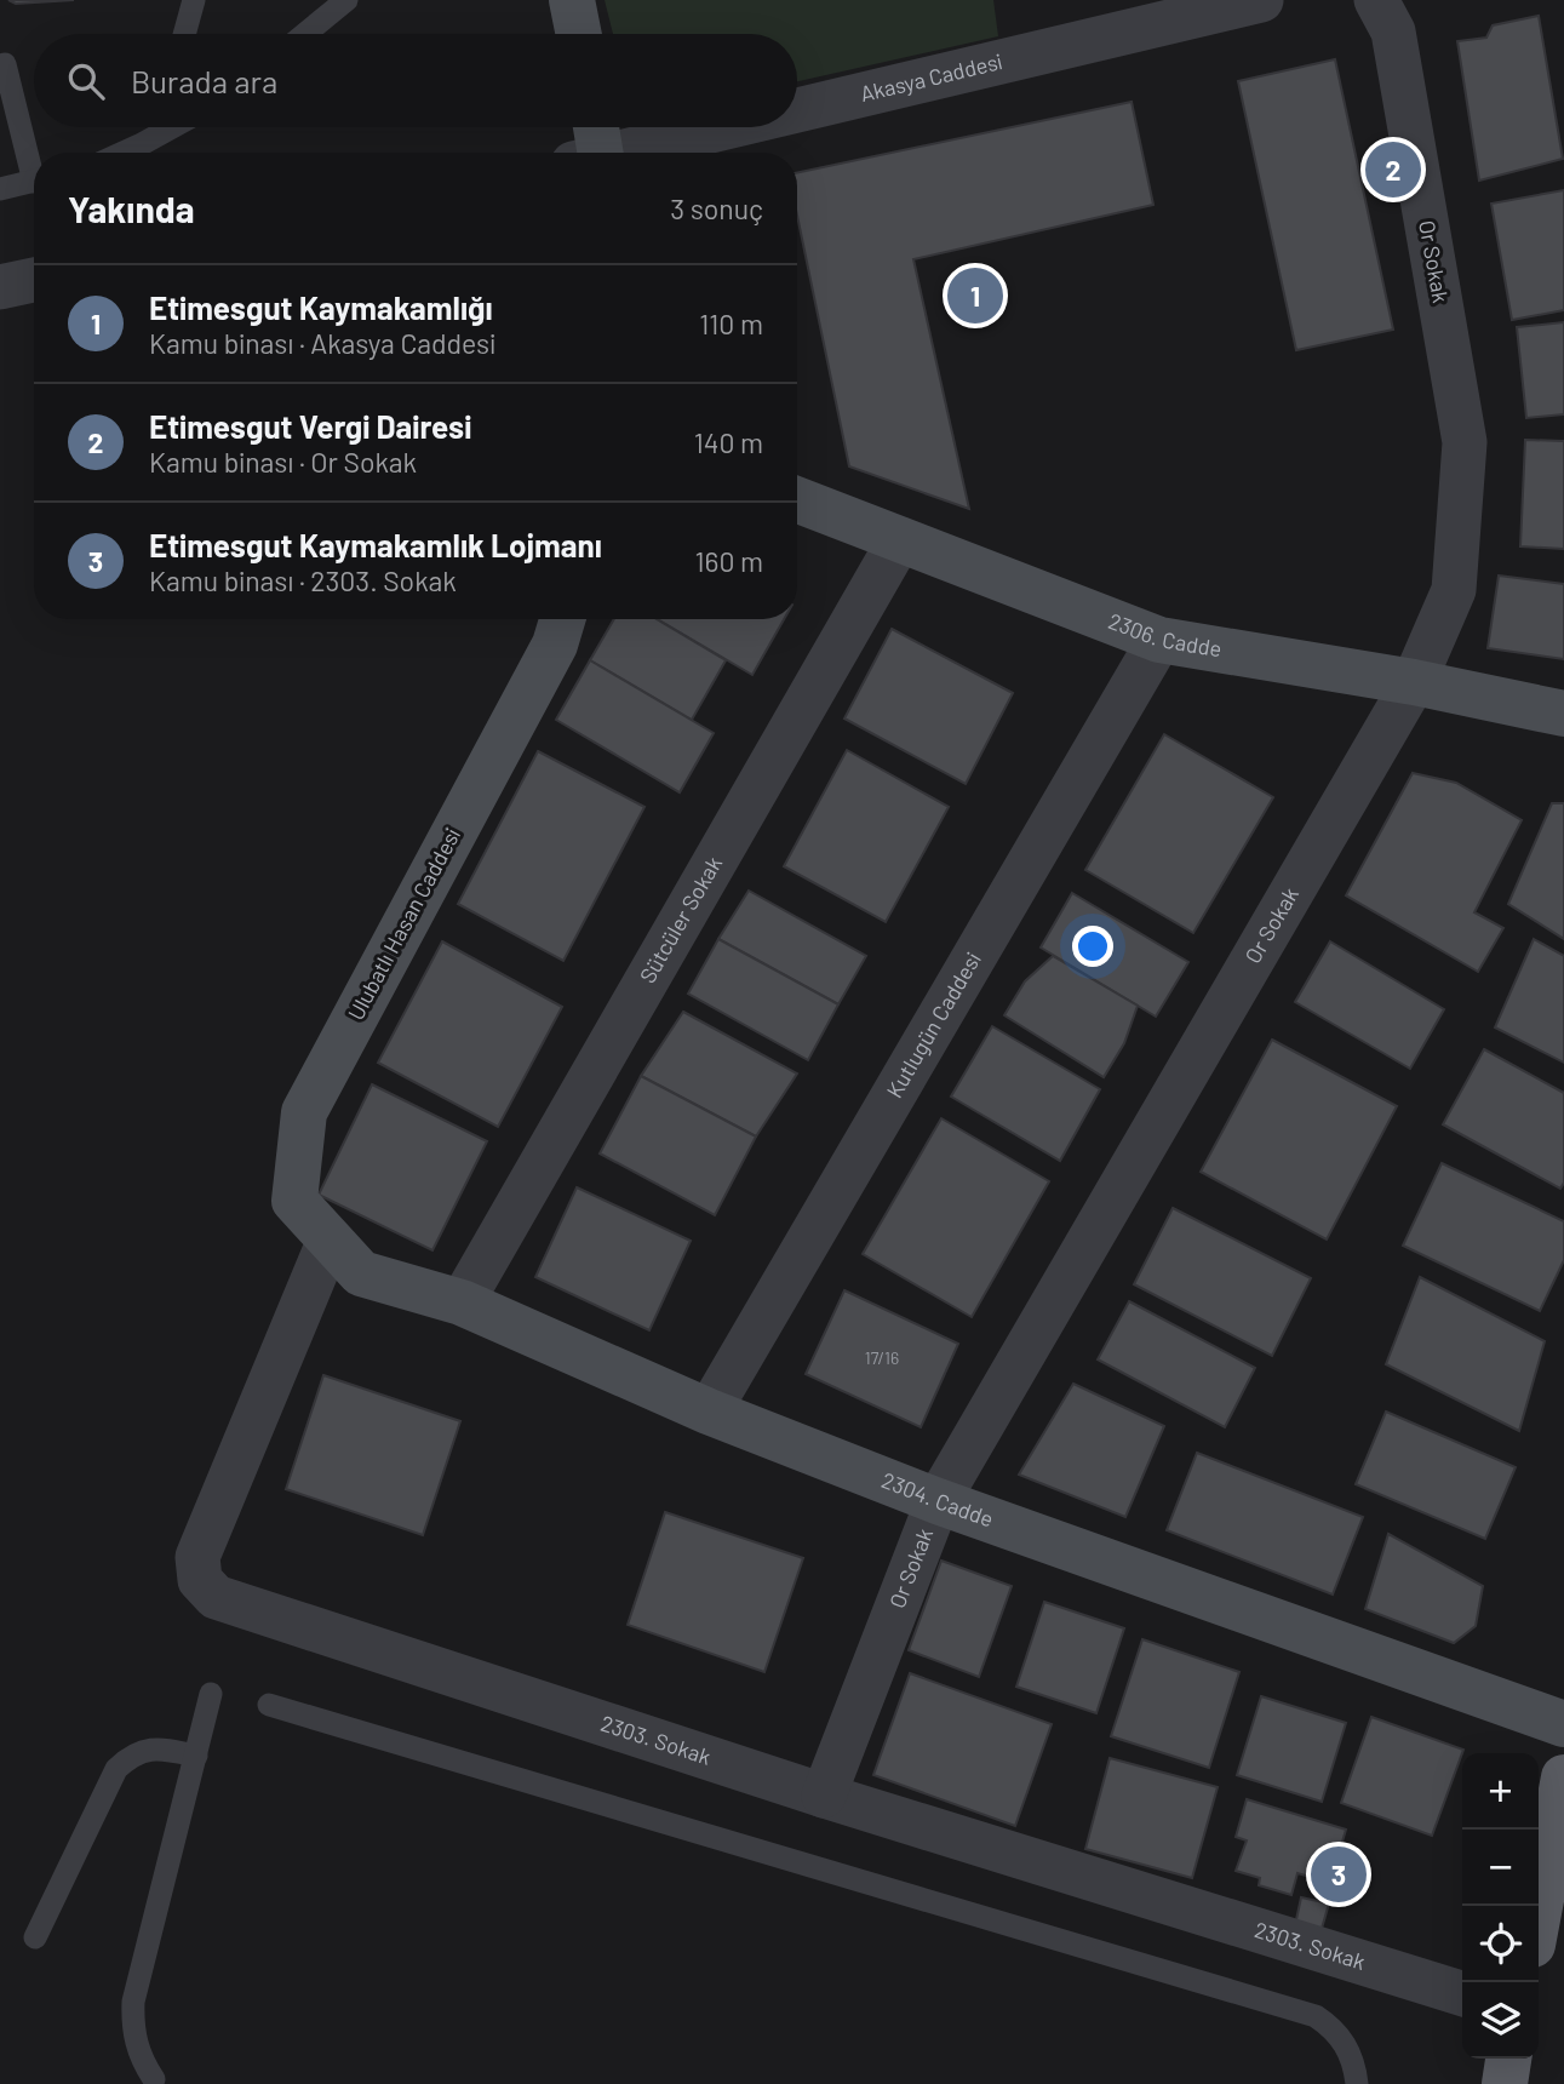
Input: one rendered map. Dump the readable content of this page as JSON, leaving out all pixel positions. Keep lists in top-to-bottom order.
{
  "streets": {
    "street": [
      "Akasya Caddesi",
      "Or Sokak",
      "2306. Cadde",
      "Sütcüler Sokak",
      "Ulubatlı Hasan Caddesi",
      "Kutlugün Caddesi",
      "2304. Cadde",
      "2303. Sokak"
    ]
  },
  "crossings": [
    ["Or Sokak", "2306. Cadde"],
    ["Or Sokak", "2304. Cadde"],
    ["Or Sokak", "2303. Sokak"],
    ["2306. Cadde", "Sütcüler Sokak"],
    ["2306. Cadde", "Kutlugün Caddesi"],
    ["Sütcüler Sokak", "2304. Cadde"],
    ["Ulubatlı Hasan Caddesi", "2304. Cadde"],
    ["Ulubatlı Hasan Caddesi", "2303. Sokak"],
    ["Kutlugün Caddesi", "2304. Cadde"],
    ["2304. Cadde", "2303. Sokak"]
  ],
  "house_numbers": ["17/16"],
  "page": {
    "search": "Burada ara",
    "pins": ["2", "1", "3"],
    "heading": ["Yakında", "3 sonuç"],
    "list": [
      {
        "mark": "1",
        "name": "Etimesgut Kaymakamlığı",
        "note": "Kamu binası · Akasya Caddesi",
        "value": "110 m"
      },
      {
        "mark": "2",
        "name": "Etimesgut Vergi Dairesi",
        "note": "Kamu binası · Or Sokak",
        "value": "140 m"
      },
      {
        "mark": "3",
        "name": "Etimesgut Kaymakamlık Lojmanı",
        "note": "Kamu binası · 2303. Sokak",
        "value": "160 m"
      }
    ],
    "map_buttons": ["+", "−"]
  }
}
